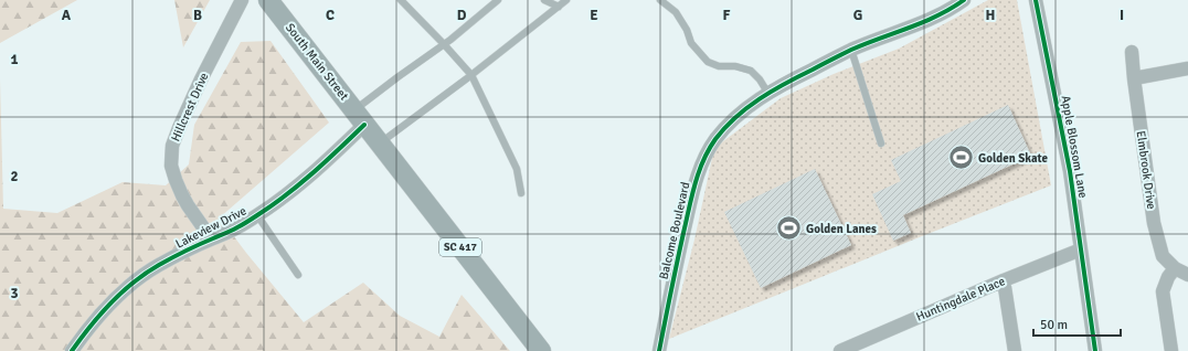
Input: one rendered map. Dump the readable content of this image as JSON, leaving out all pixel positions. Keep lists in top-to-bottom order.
{
  "streets": {
    "main road": ["South Main Street", "SC 417"],
    "street": [
      "Hillcrest Drive",
      "Apple Blossom Lane",
      "Elmbrook Drive",
      "Lakeview Drive",
      "Balcome Boulevard",
      "Huntingdale Place"
    ]
  },
  "crossings": [
    ["South Main Street", "Lakeview Drive"],
    ["South Main Street", "SC 417"],
    ["Hillcrest Drive", "Lakeview Drive"],
    ["Apple Blossom Lane", "Huntingdale Place"],
    ["Lakeview Drive", "SC 417"]
  ],
  "places": {
    "sports": ["Golden Skate", "Golden Lanes"]
  },
  "scale_bar": "50 m",
  "grid": {
    "columns": [
      "A",
      "B",
      "C",
      "D",
      "E",
      "F",
      "G",
      "H",
      "I"
    ],
    "rows": ["1", "2", "3"]
  }
}
